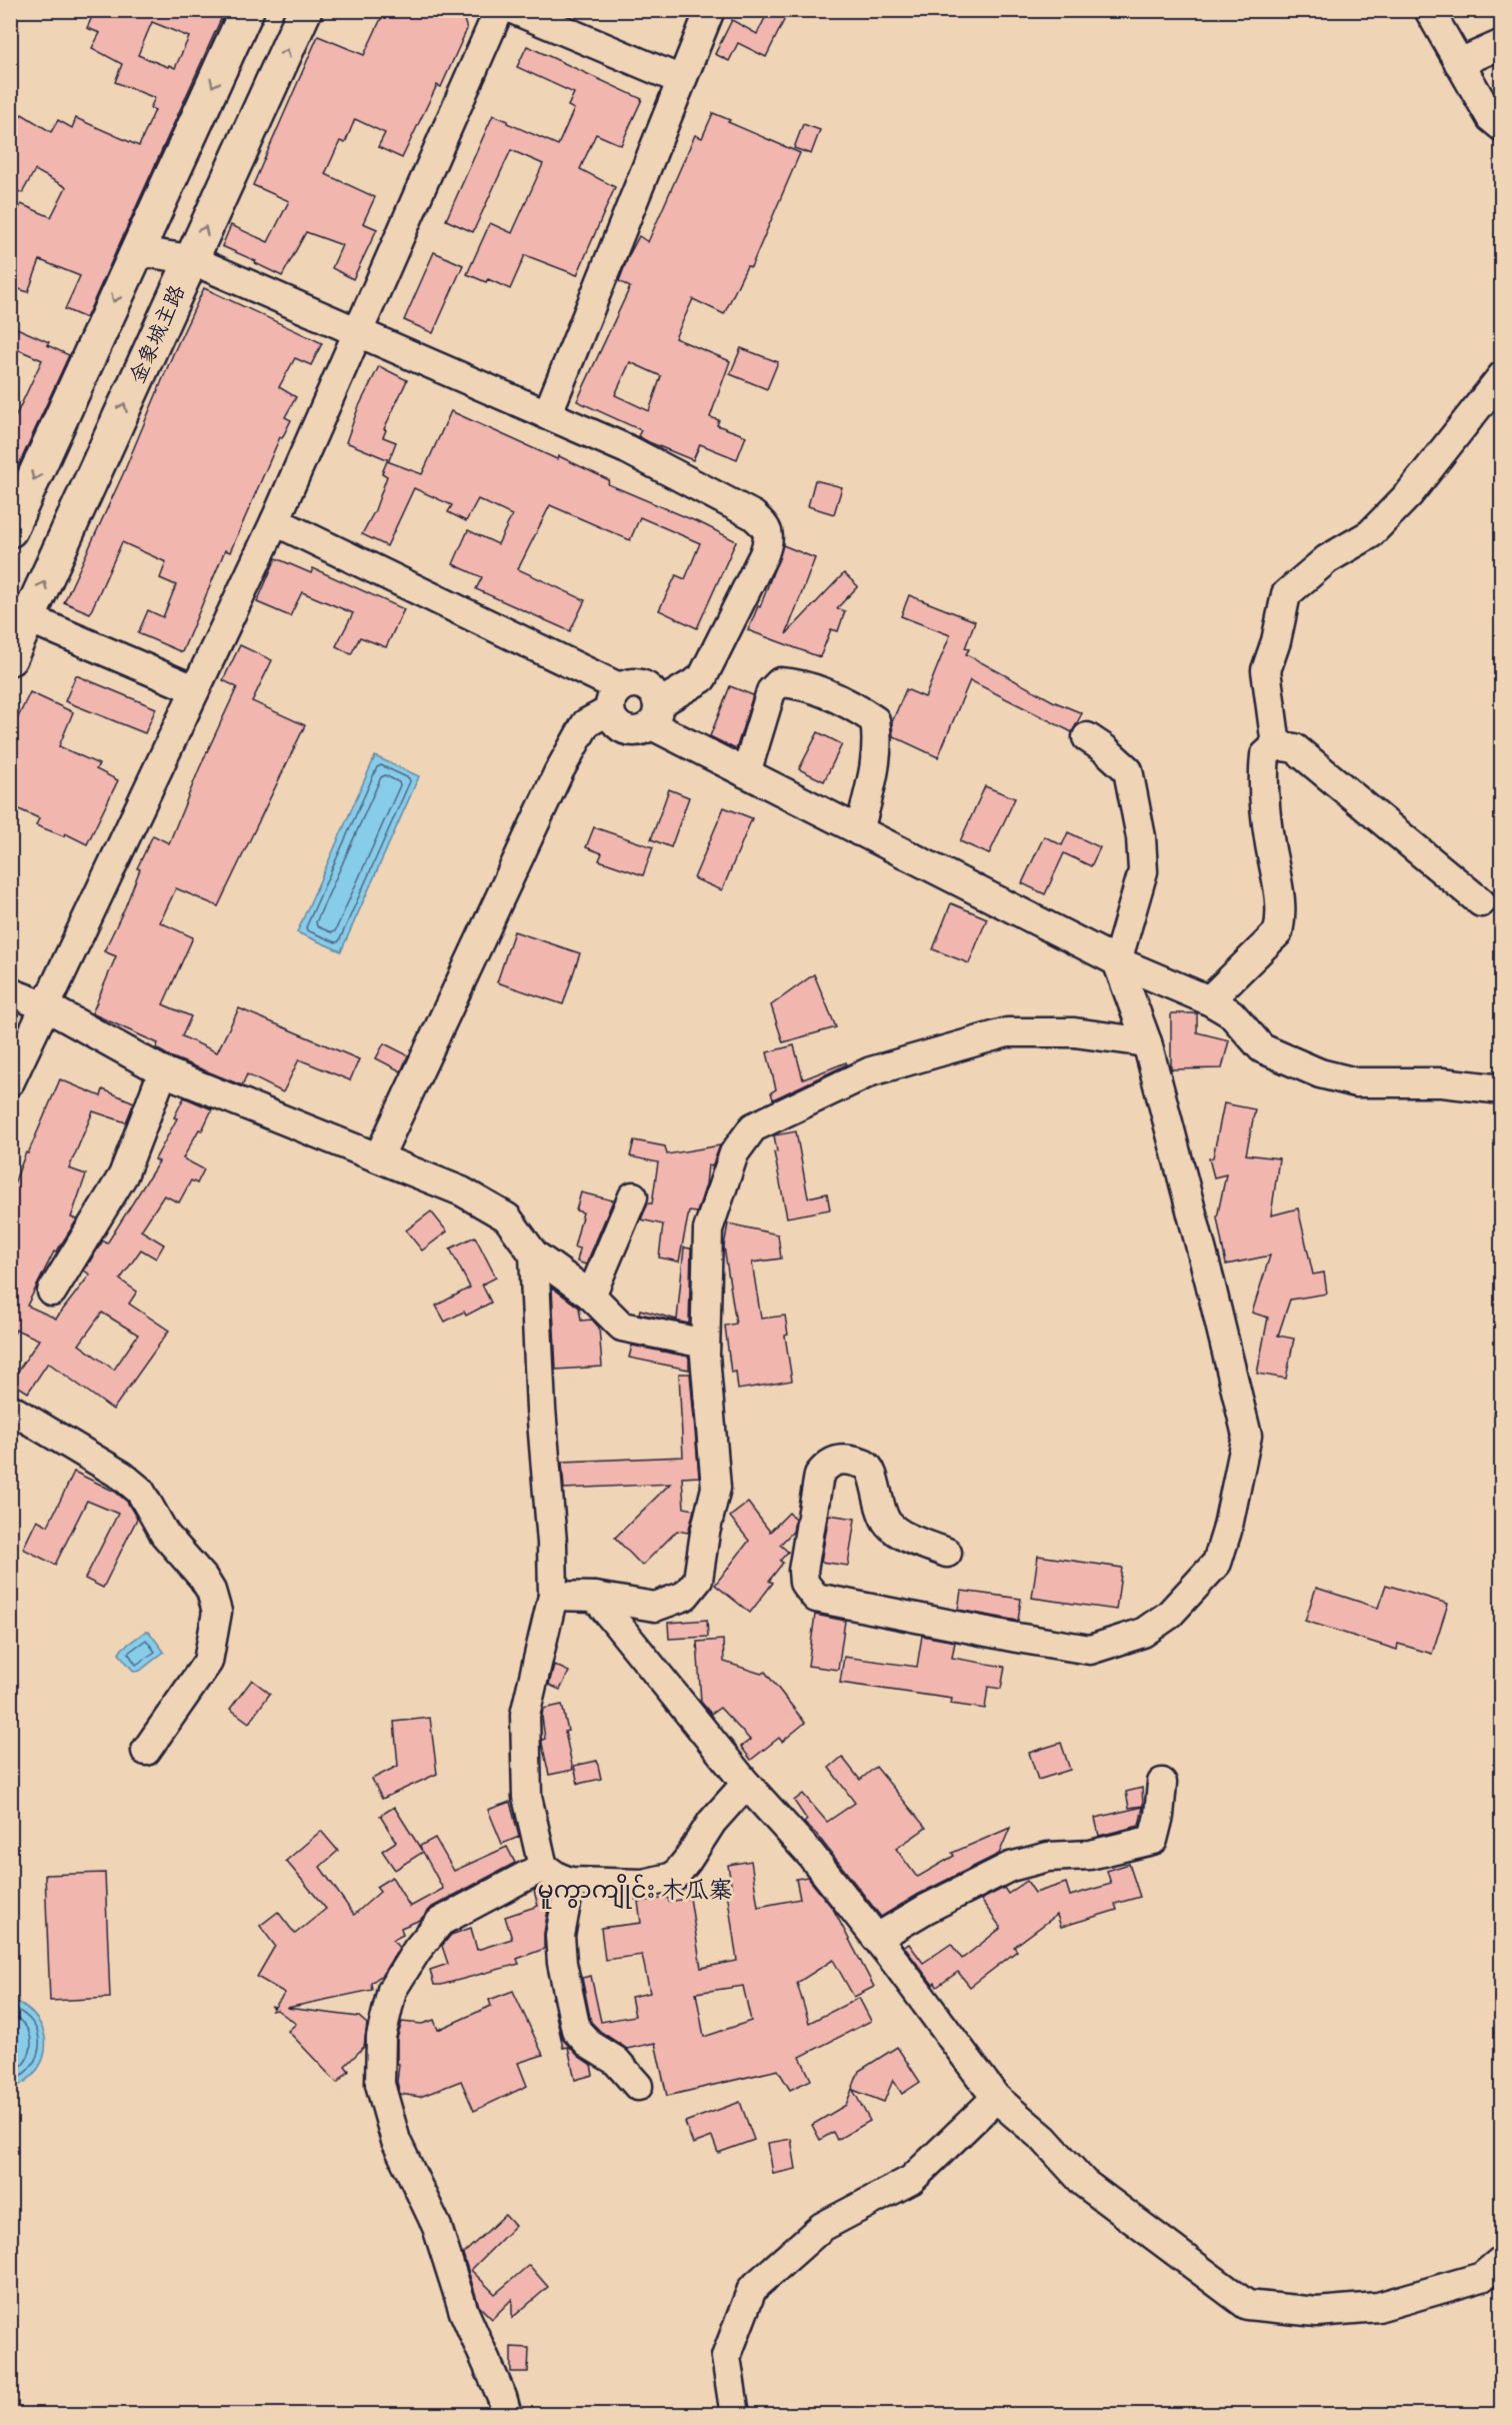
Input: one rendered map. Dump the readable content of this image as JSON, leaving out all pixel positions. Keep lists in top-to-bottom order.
{
  "streets": {
    "main road": ["金象城主路"]
  },
  "districts": ["မူကွာကျိုင်း 木瓜寨"]
}
